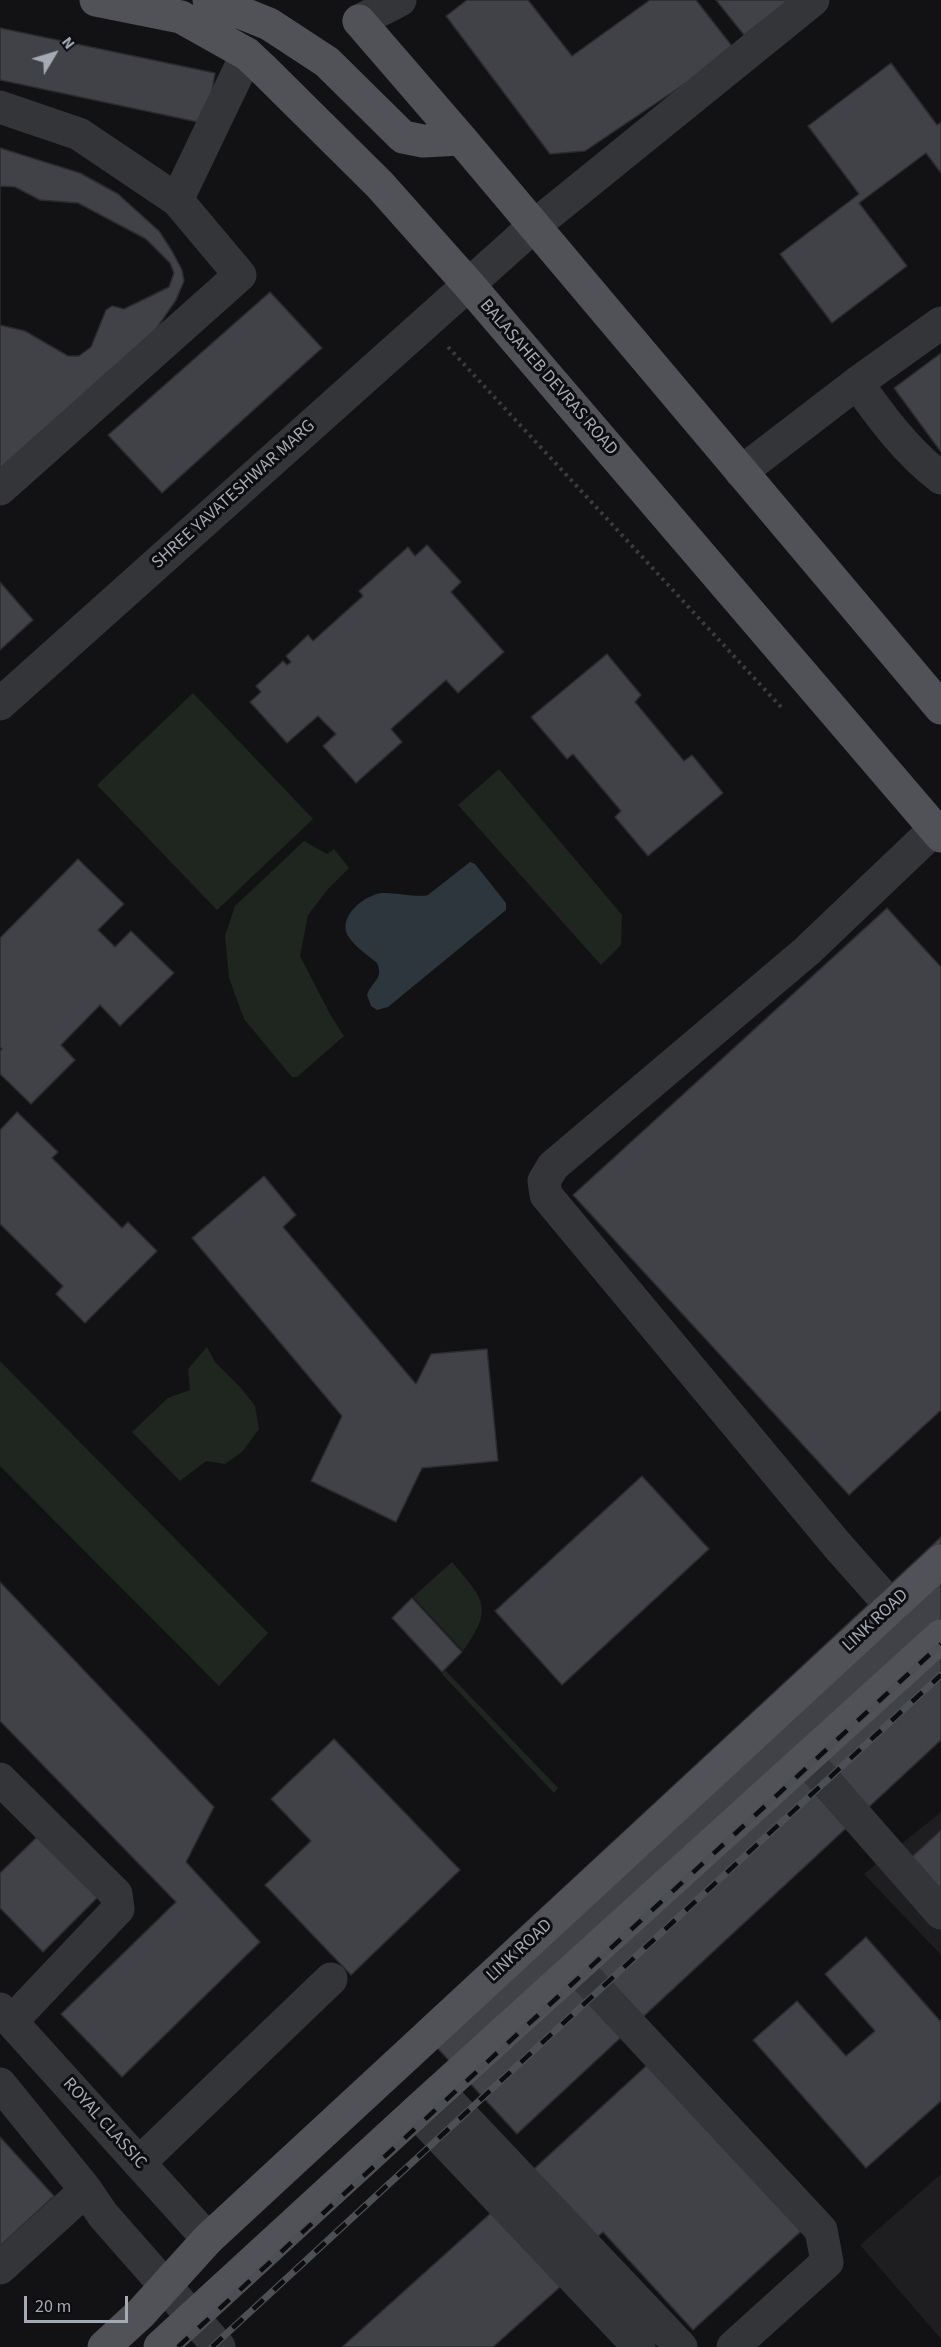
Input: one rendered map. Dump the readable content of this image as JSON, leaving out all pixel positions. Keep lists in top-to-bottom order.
{
  "streets": {
    "main road": ["BALASAHEB DEVRAS ROAD", "LINK ROAD"],
    "street": ["SHREE YAVATESHWAR MARG", "ROYAL CLASSIC"]
  },
  "crossings": [
    ["BALASAHEB DEVRAS ROAD", "SHREE YAVATESHWAR MARG"],
    ["LINK ROAD", "ROYAL CLASSIC"]
  ],
  "scale_bar": "20 m",
  "north": "top right"
}
